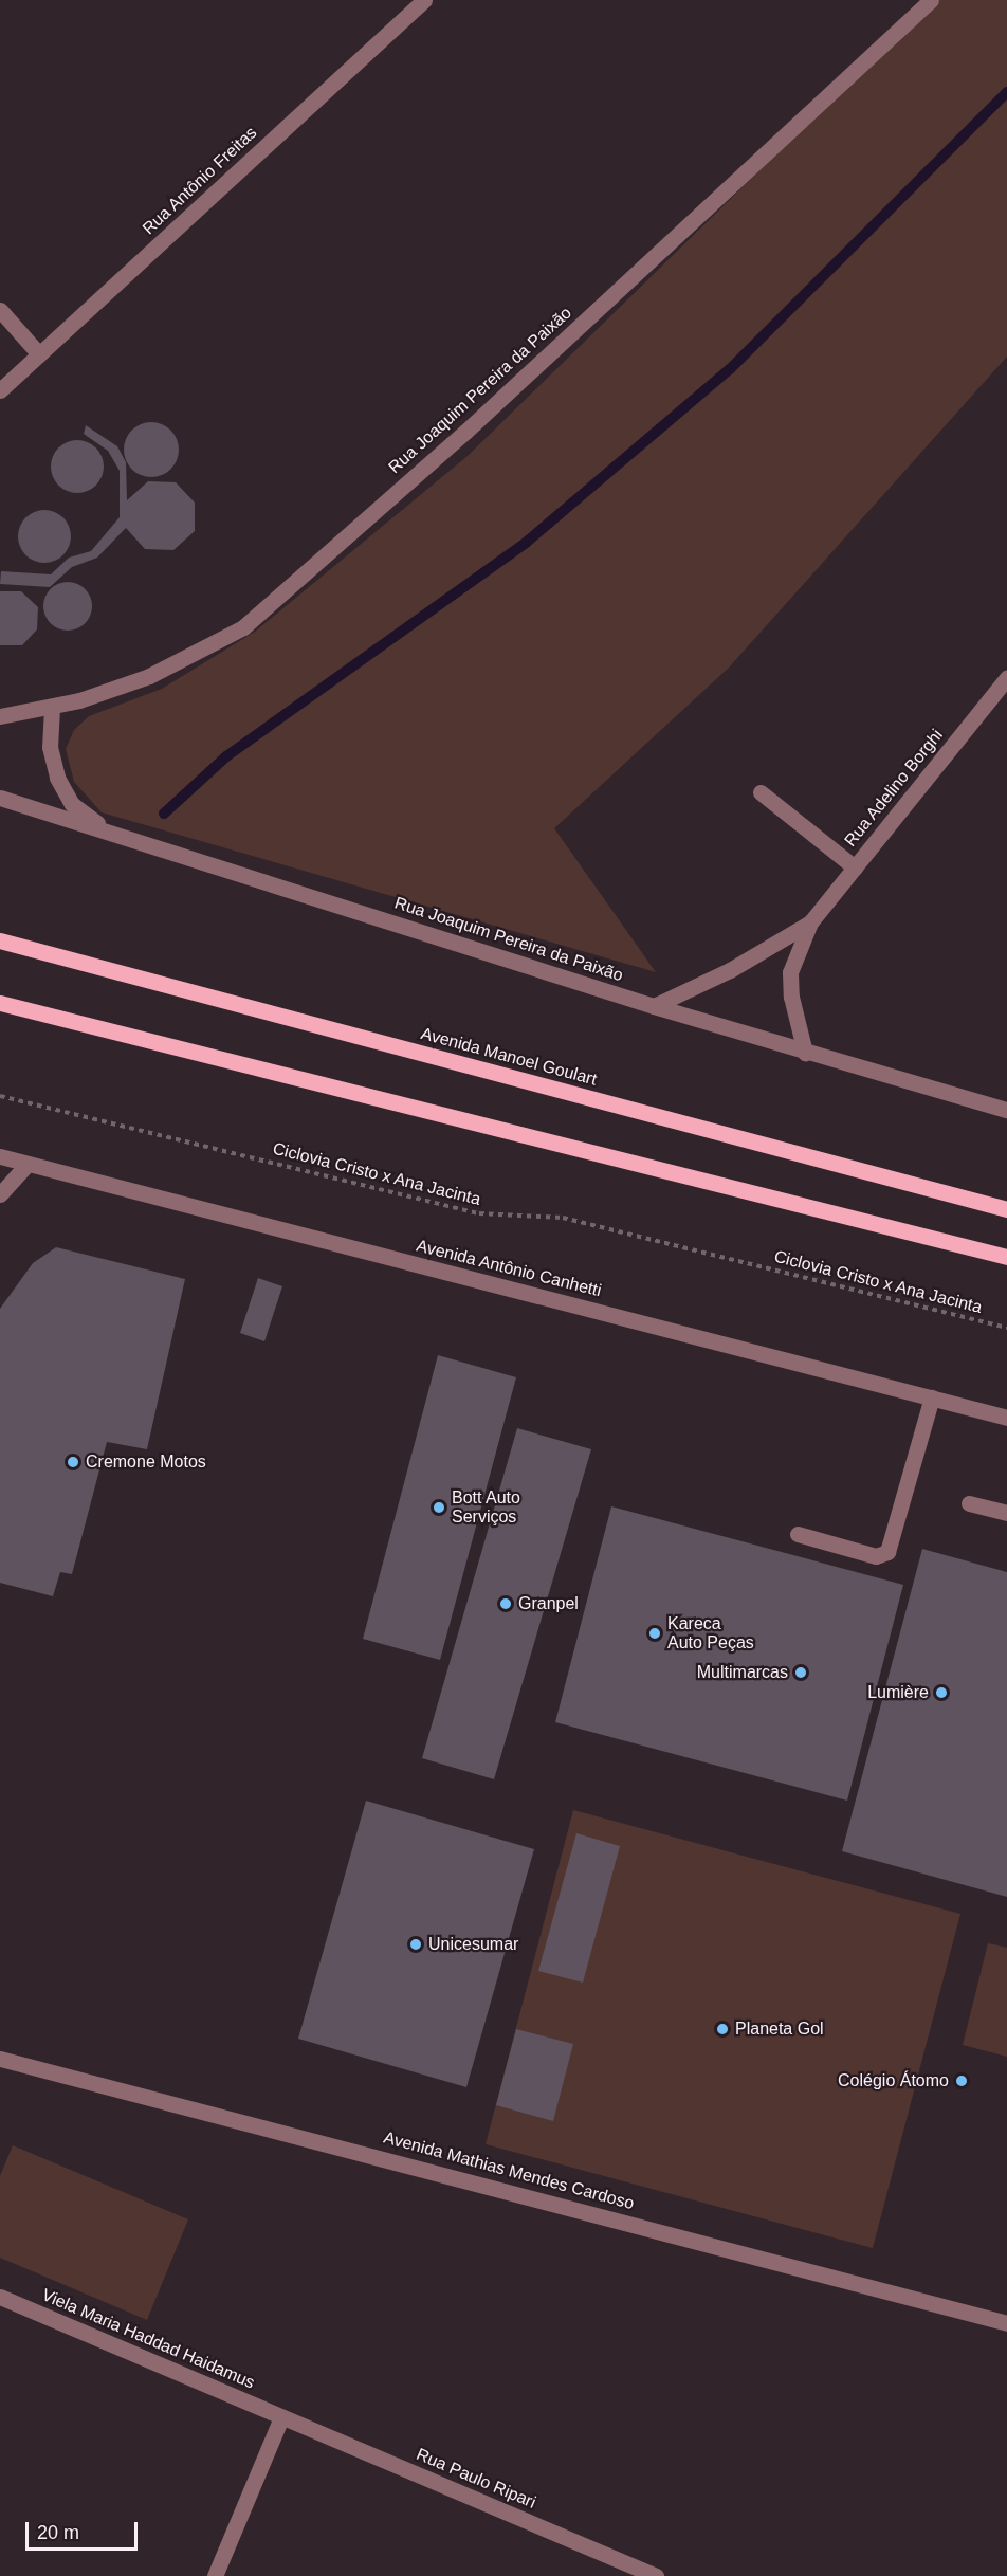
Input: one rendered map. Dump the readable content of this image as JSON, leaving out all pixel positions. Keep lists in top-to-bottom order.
{
  "streets": {
    "main road": ["Avenida Manoel Goulart"],
    "street": [
      "Rua Antônio Freitas",
      "Rua Joaquim Pereira da Paixão",
      "Rua Adelino Borghi",
      "Avenida Antônio Canhetti",
      "Avenida Mathias Mendes Cardoso",
      "Viela Maria Haddad Haidamus",
      "Rua Paulo Ripari"
    ],
    "path": ["Ciclovia Cristo x Ana Jacinta"]
  },
  "crossings": [
    ["Viela Maria Haddad Haidamus", "Rua Paulo Ripari"]
  ],
  "places": [
    "Cremone Motos",
    "Bott Auto Serviços",
    "Granpel",
    "Kareca Auto Peças",
    "Multimarcas",
    "Lumière",
    "Unicesumar",
    "Planeta Gol",
    "Colégio Átomo"
  ],
  "scale_bar": "20 m"
}
